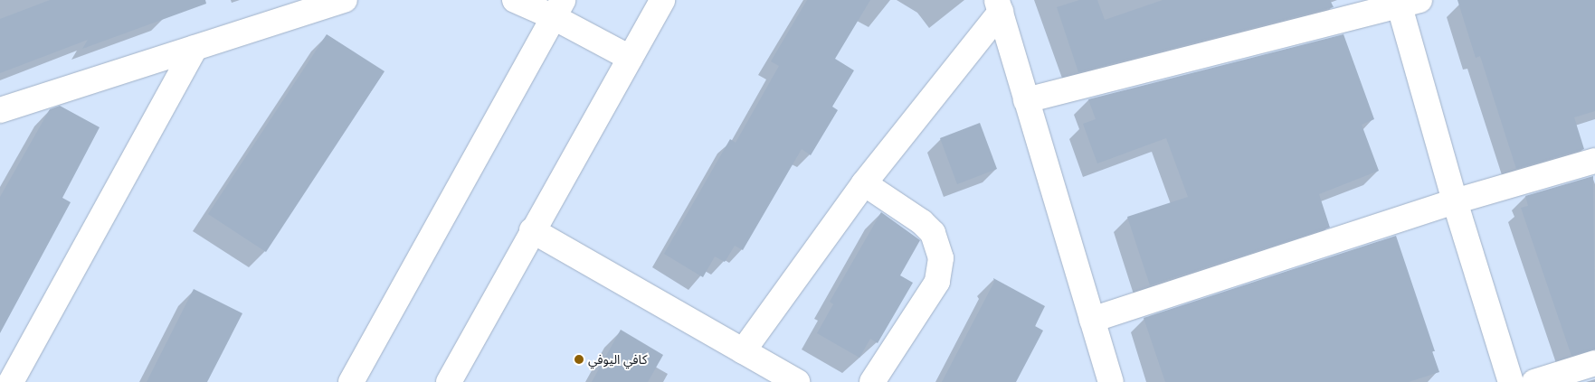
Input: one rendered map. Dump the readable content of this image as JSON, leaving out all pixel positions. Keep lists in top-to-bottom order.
{
  "places": ["كافي اليوفي"]
}
